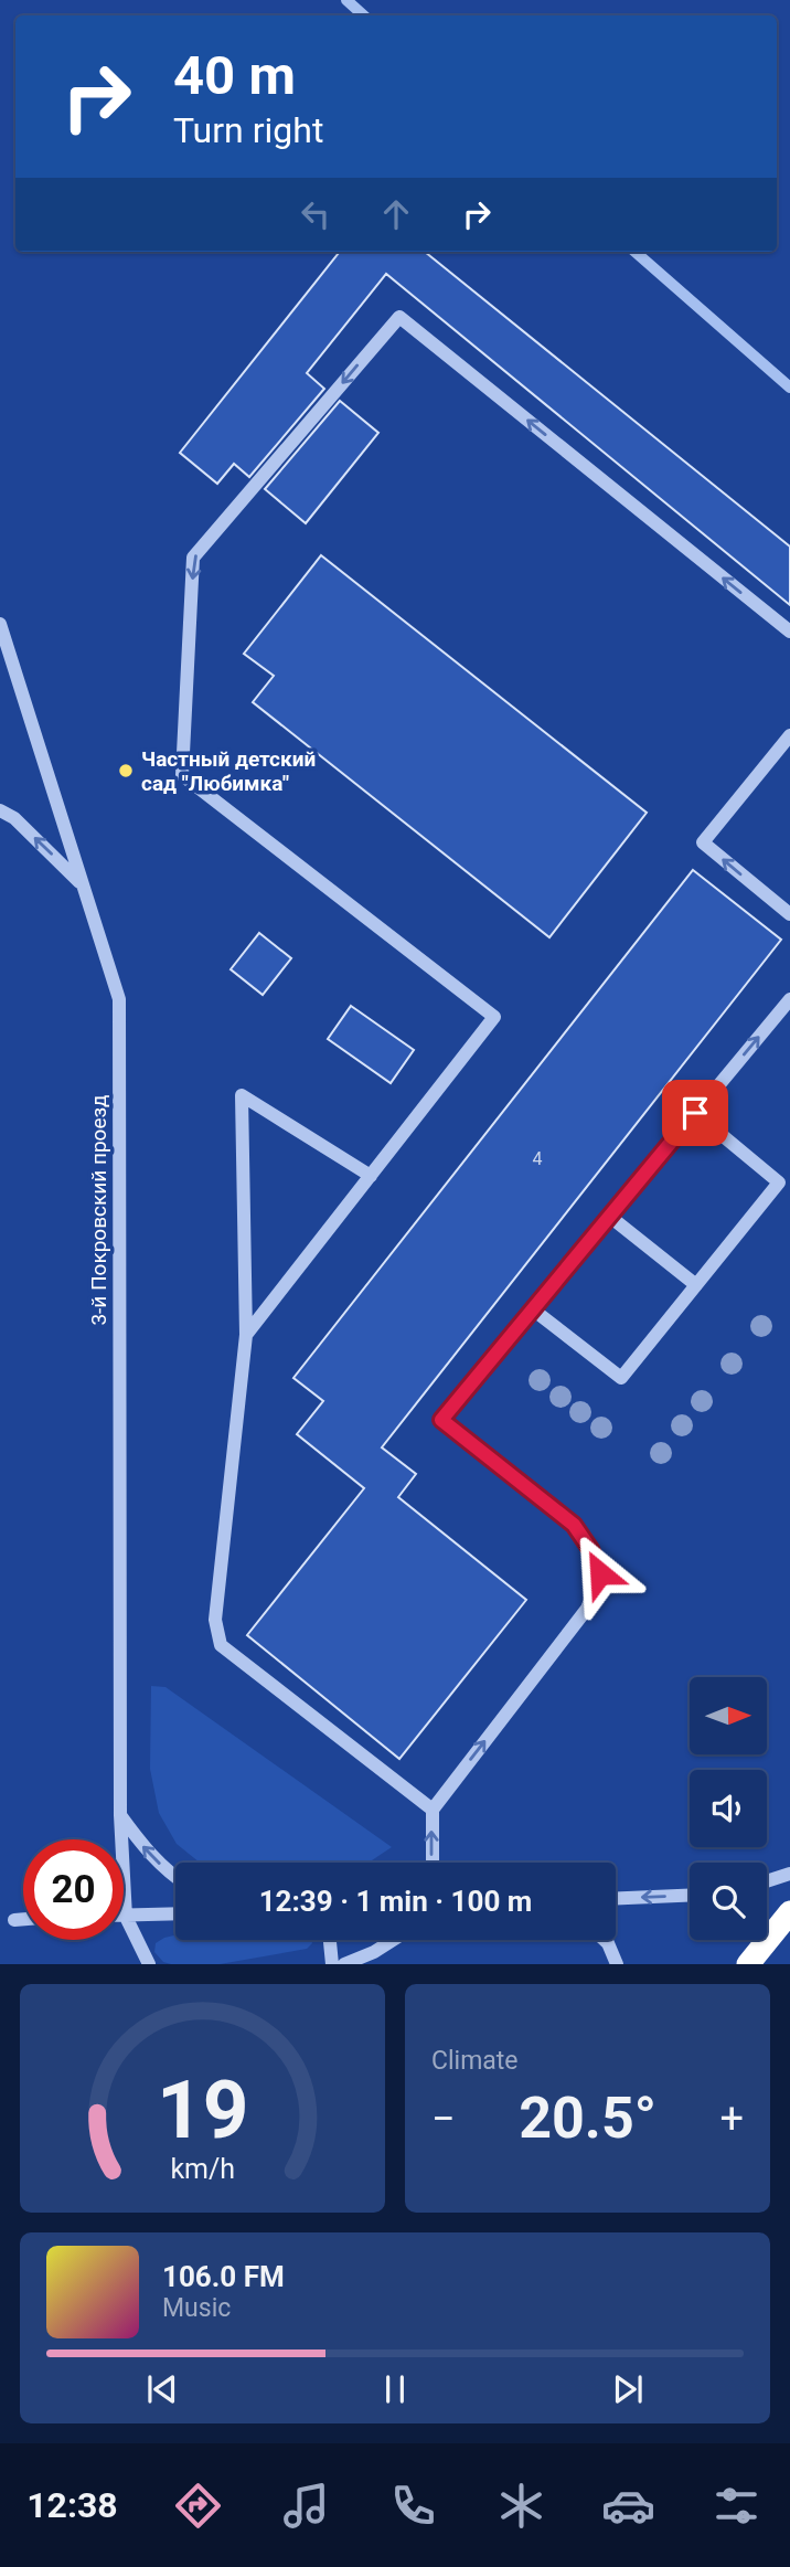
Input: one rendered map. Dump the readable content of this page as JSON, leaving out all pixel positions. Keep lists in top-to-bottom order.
{
  "streets": {
    "street": ["3-й Покровский проезд"]
  },
  "places": ["Частный детский сад \"Любимка\""],
  "house_numbers": ["4"],
  "north": "right",
  "page": {
    "turn": ["40 m", "Turn right"],
    "limit": "20",
    "trip": "12:39 · 1 min · 100 m",
    "tile": "Climate",
    "heat": ["−", "20.5°", "+"],
    "song": ["106.0 FM", "Music"],
    "tabs": "12:38",
    "gauge": ["19", "km/h"]
  }
}
